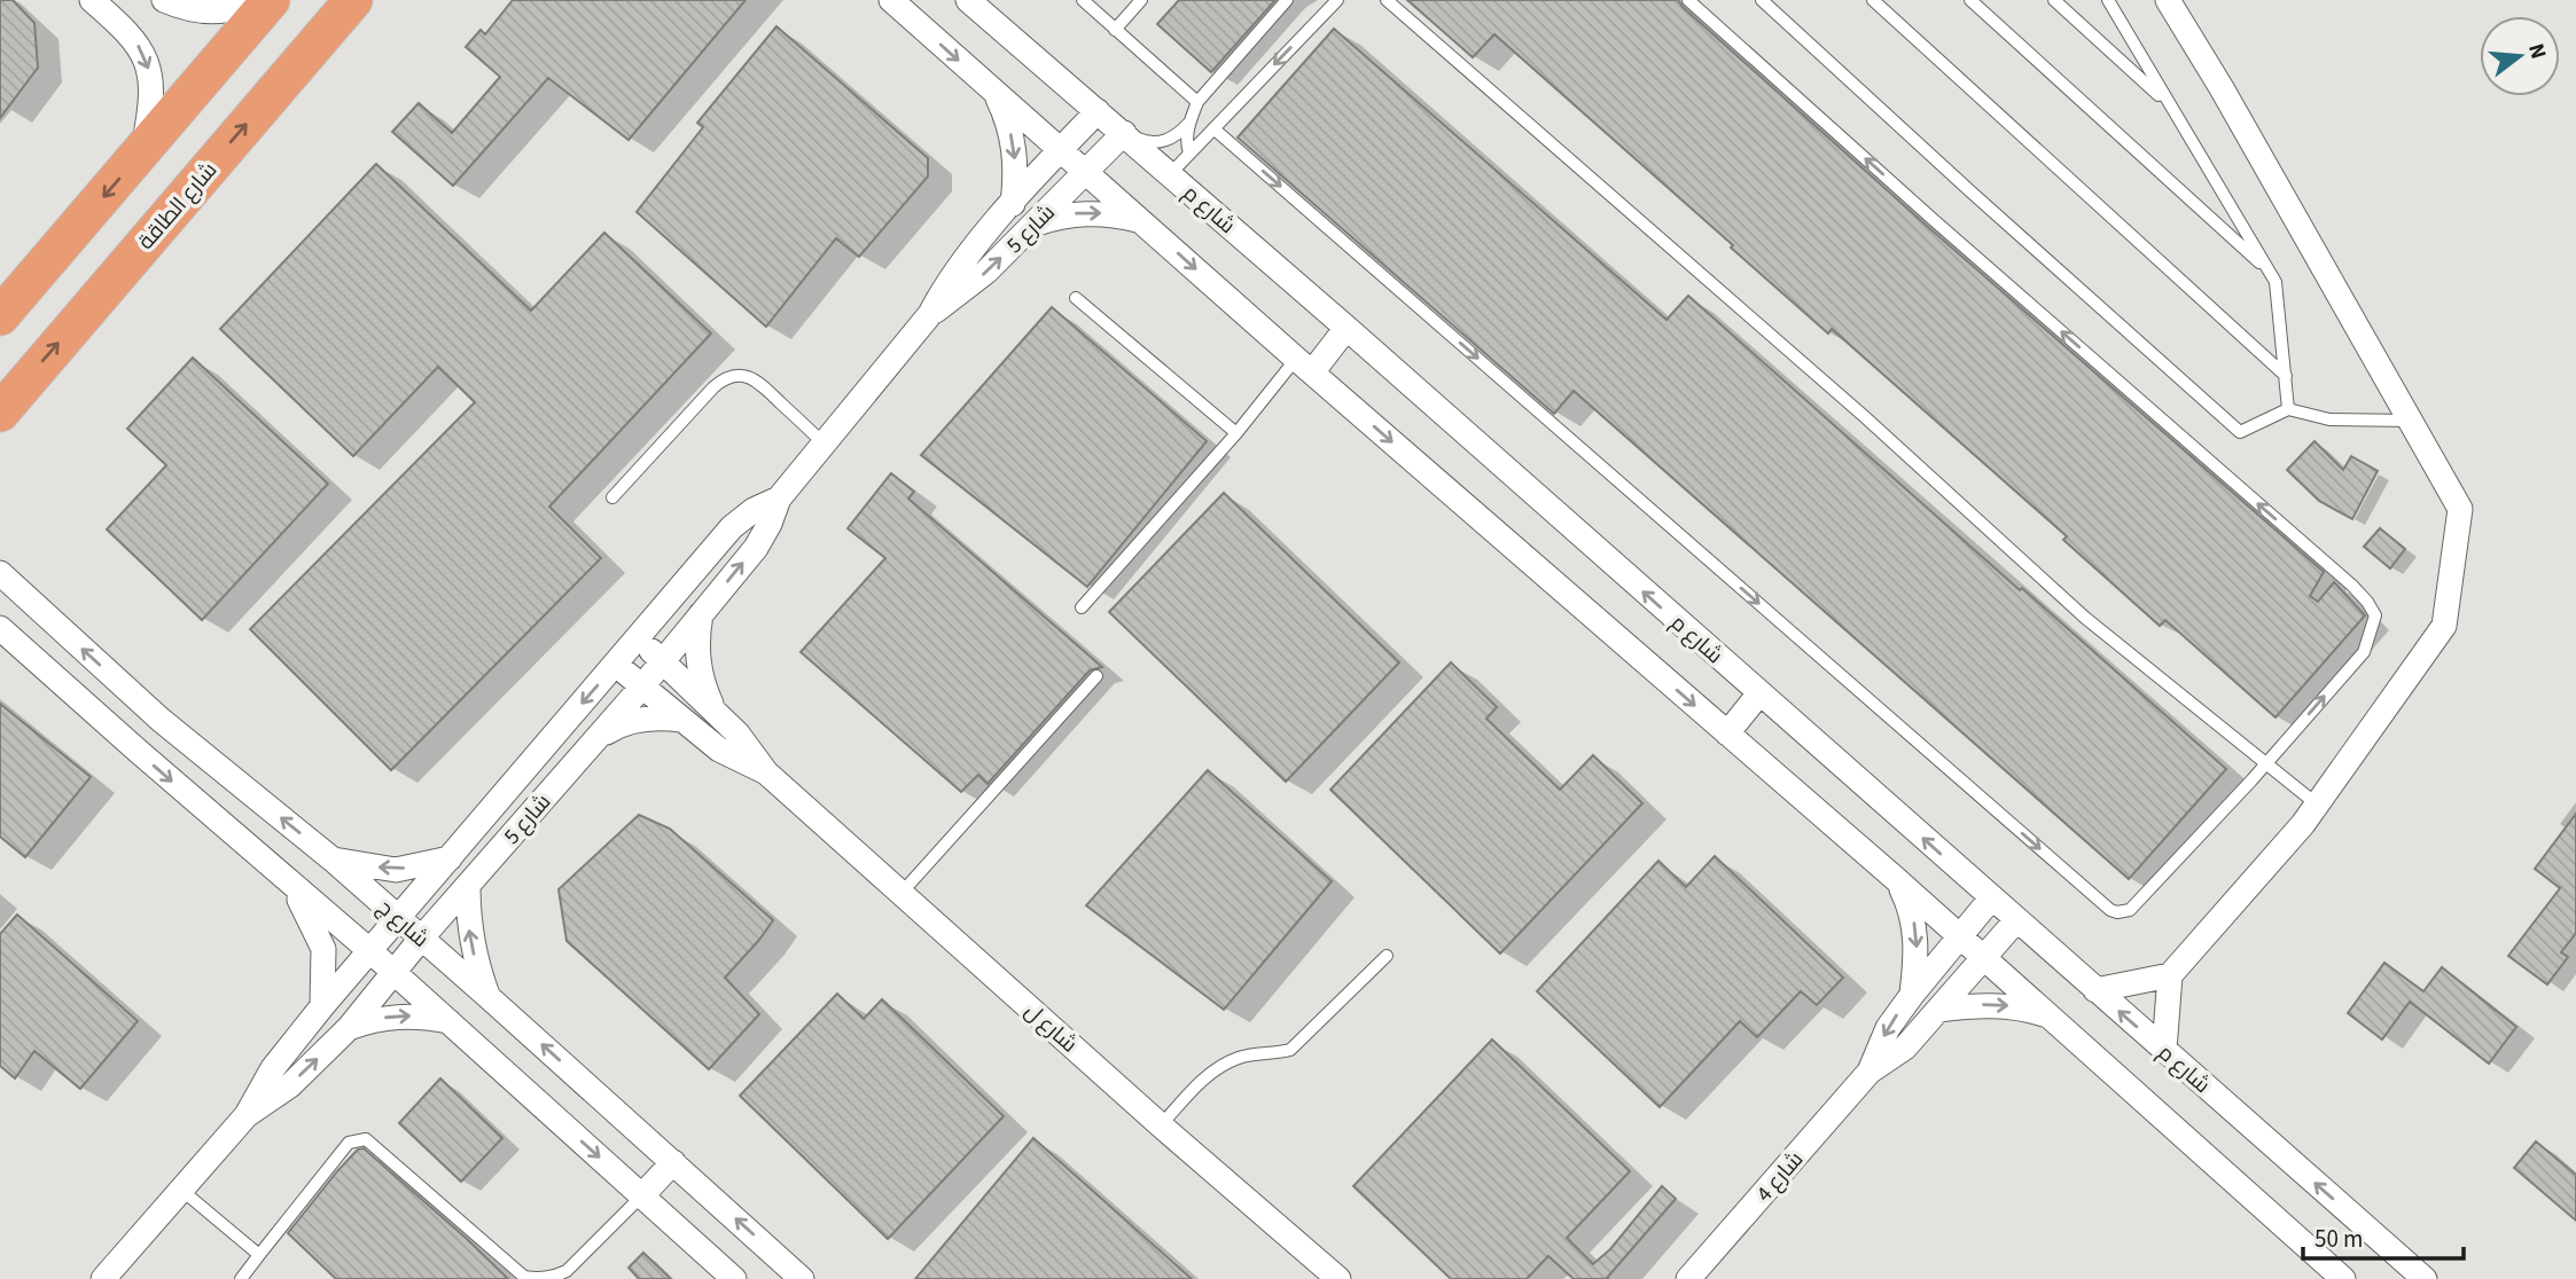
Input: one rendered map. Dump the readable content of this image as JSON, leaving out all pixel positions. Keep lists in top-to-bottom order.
{
  "streets": {
    "main road": ["شارع الطاقة"],
    "street": [
      "شارع م",
      "شارع 5",
      "شارع ج",
      "شارع ل",
      "شارع 4"
    ]
  },
  "crossings": [
    ["شارع م", "شارع 5"],
    ["شارع م", "شارع 4"],
    ["شارع 5", "شارع ج"],
    ["شارع 5", "شارع ل"]
  ],
  "scale_bar": "50 m",
  "north": "right"
}
